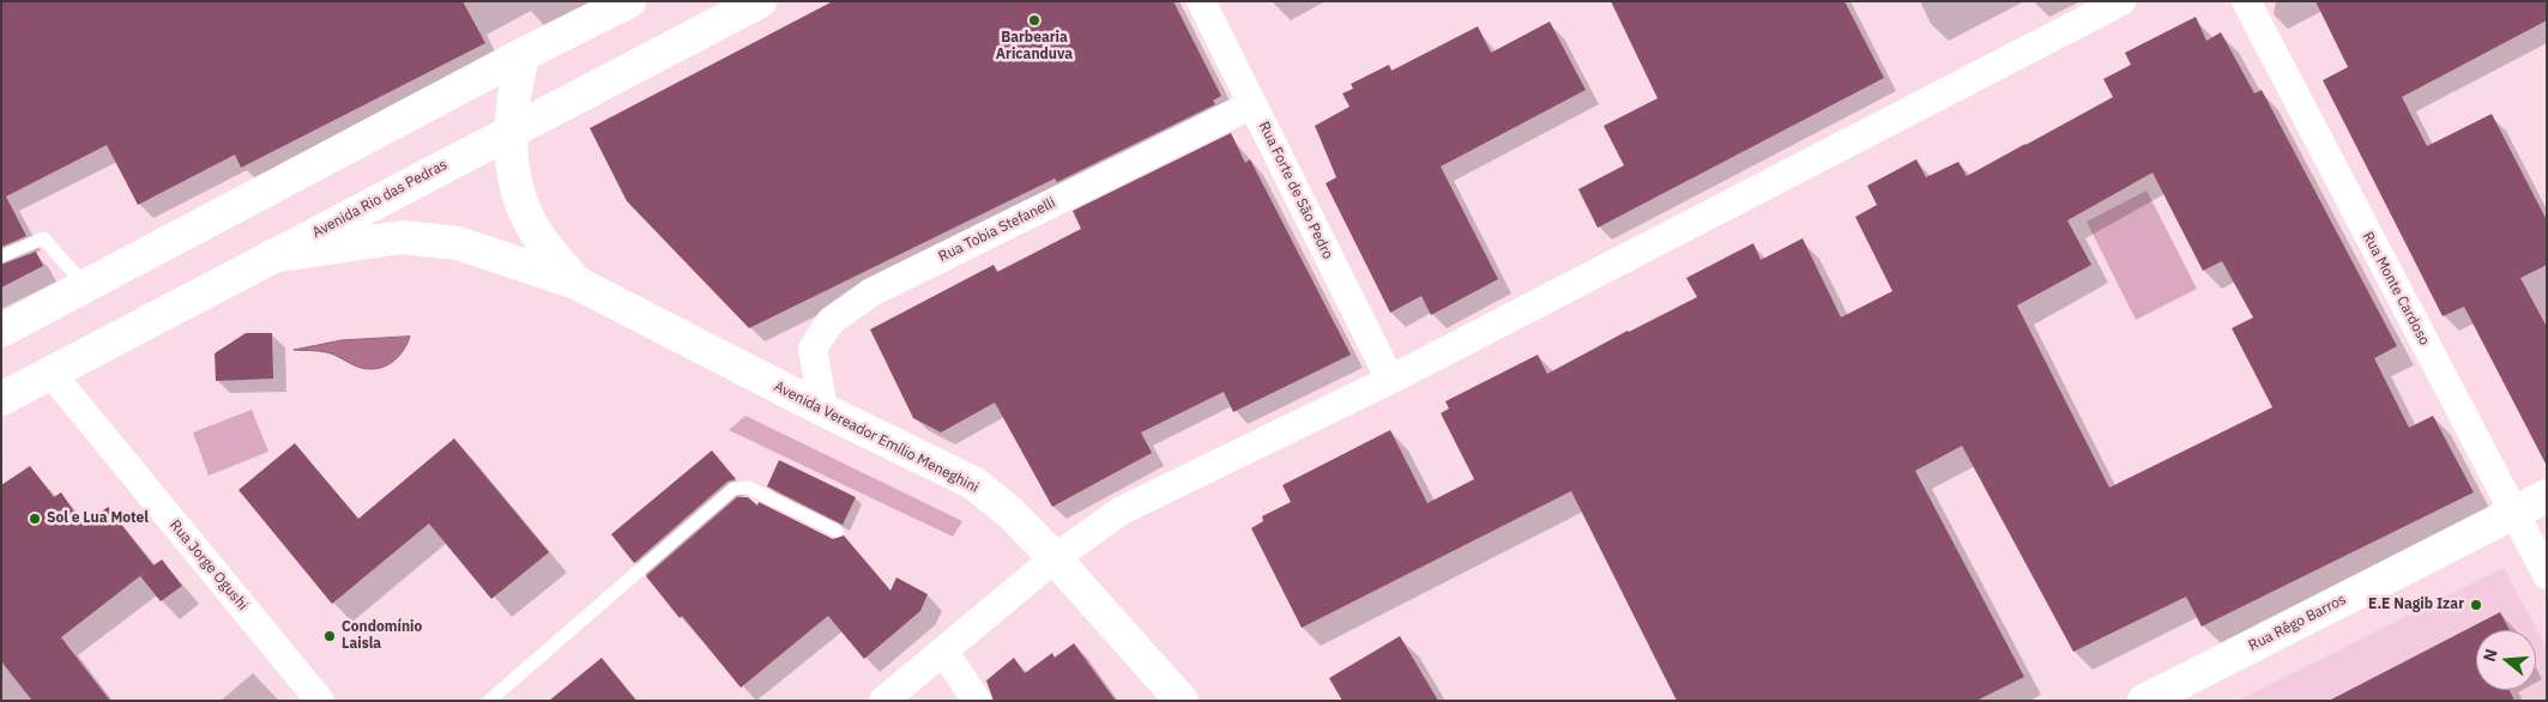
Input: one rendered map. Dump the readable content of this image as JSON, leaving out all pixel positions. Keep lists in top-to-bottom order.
{
  "streets": {
    "main road": ["Avenida Rio das Pedras", "Avenida Vereador Emílio Meneghini", "Rua Rêgo Barros"],
    "street": [
      "Rua Forte de São Pedro",
      "Rua Tobia Stefanelli",
      "Rua Monte Cardoso",
      "Rua Jorge Ogushi"
    ]
  },
  "crossings": [
    ["Rua Forte de São Pedro", "Rua Tobia Stefanelli"],
    ["Avenida Rio das Pedras", "Avenida Vereador Emílio Meneghini"],
    ["Avenida Rio das Pedras", "Rua Jorge Ogushi"],
    ["Rua Tobia Stefanelli", "Avenida Vereador Emílio Meneghini"],
    ["Rua Monte Cardoso", "Rua Rêgo Barros"]
  ],
  "places": [
    "Barbearia Aricanduva",
    "Sol e Lua Motel",
    "E.E Nagib Izar",
    "Condomínio Laisla"
  ],
  "north": "left"
}
